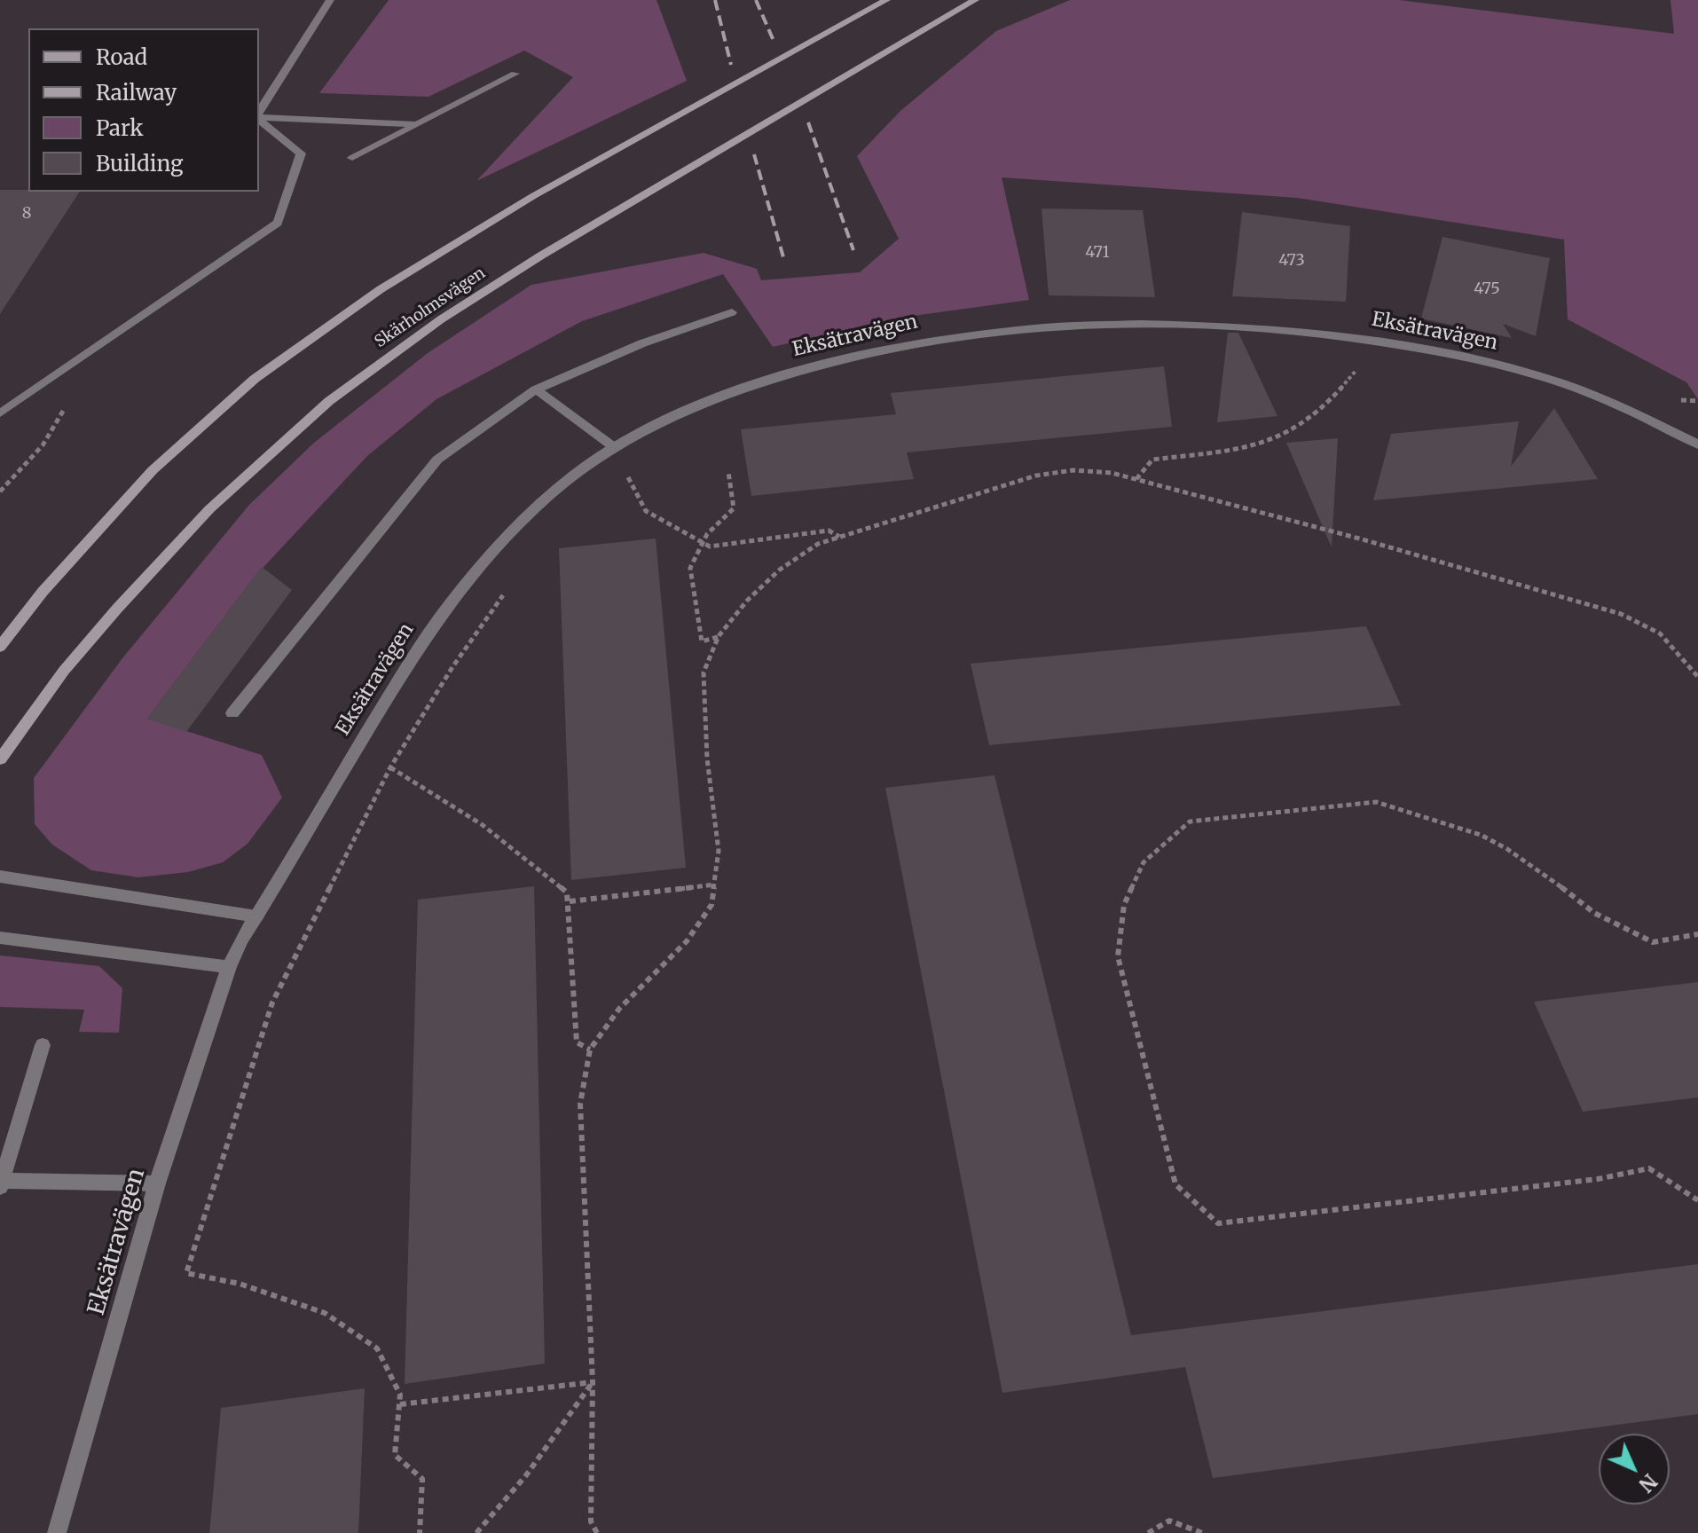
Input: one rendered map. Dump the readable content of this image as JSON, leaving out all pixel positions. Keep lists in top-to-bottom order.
{
  "streets": {
    "main road": ["Skärholmsvägen"],
    "street": ["Eksätravägen"]
  },
  "house_numbers": [
    "8",
    "471",
    "473",
    "475"
  ],
  "legend": [
    "Road",
    "Railway",
    "Park",
    "Building"
  ],
  "north": "bottom right"
}
